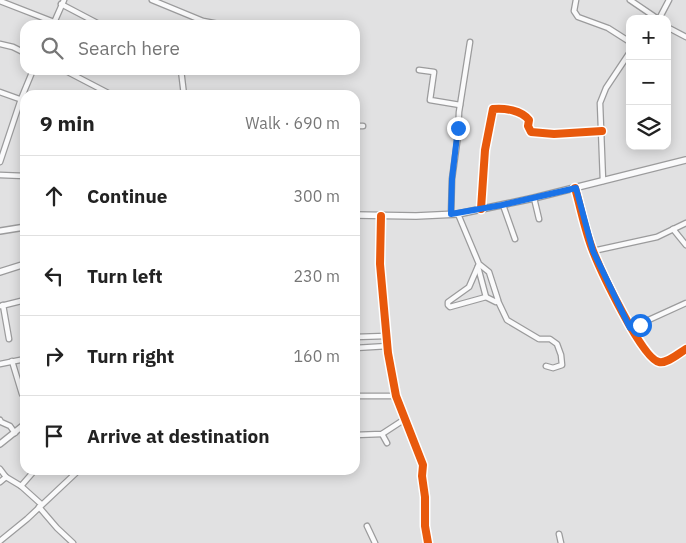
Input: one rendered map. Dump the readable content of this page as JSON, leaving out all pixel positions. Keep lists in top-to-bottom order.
{
  "page": {
    "map_buttons": ["+", "−"],
    "search": "Search here",
    "heading": ["9 min", "Walk · 690 m"],
    "list": [
      ["Continue", "300 m"],
      ["Turn left", "230 m"],
      ["Turn right", "160 m"],
      "Arrive at destination"
    ]
  }
}
